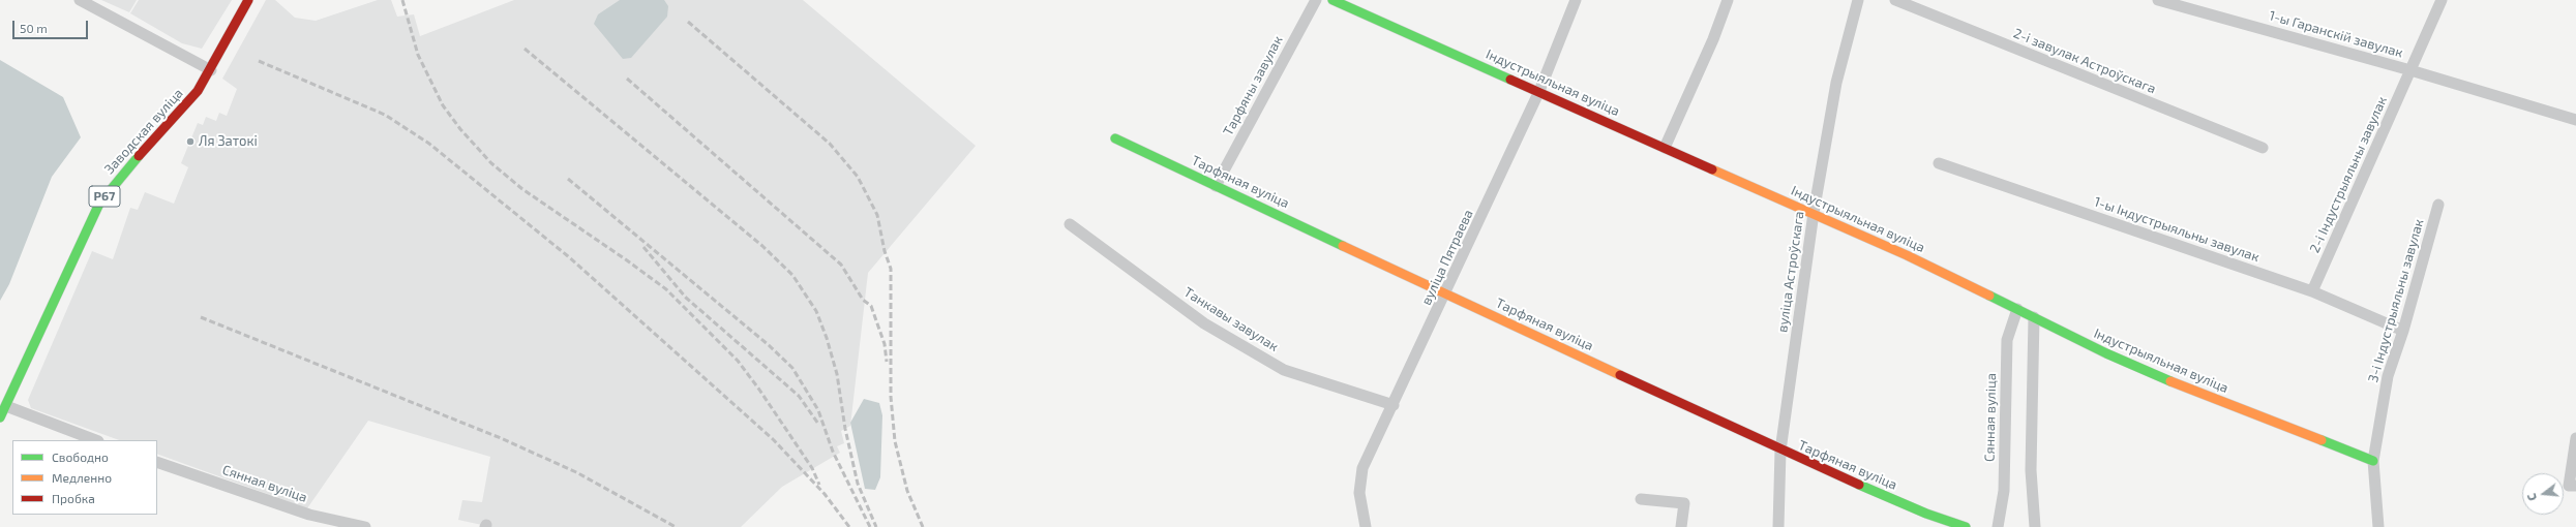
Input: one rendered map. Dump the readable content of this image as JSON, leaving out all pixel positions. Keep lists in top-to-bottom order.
{
  "streets": {
    "street": [
      "1-ы Гаранскій завулак",
      "2-і завулак Астроўскага",
      "Індустрыяльная вуліца",
      "Тарфяны завулак",
      "Заводская вуліца",
      "2-і Індустрыяльны завулак",
      "Тарфяная вуліца",
      "Р67",
      "1-ы Індустрыяльны завулак",
      "вуліца Пятраева",
      "вуліца Астроўскага",
      "3-і Індустрыяльны завулак",
      "Танкавы завулак",
      "Сянная вуліца"
    ]
  },
  "crossings": [
    ["1-ы Гаранскій завулак", "2-і Індустрыяльны завулак"],
    ["Індустрыяльная вуліца", "вуліца Пятраева"],
    ["Індустрыяльная вуліца", "вуліца Астроўскага"],
    ["Індустрыяльная вуліца", "3-і Індустрыяльны завулак"],
    ["Індустрыяльная вуліца", "Сянная вуліца"],
    ["Тарфяны завулак", "Тарфяная вуліца"],
    ["2-і Індустрыяльны завулак", "1-ы Індустрыяльны завулак"],
    ["Тарфяная вуліца", "вуліца Пятраева"],
    ["Тарфяная вуліца", "вуліца Астроўскага"],
    ["1-ы Індустрыяльны завулак", "3-і Індустрыяльны завулак"],
    ["вуліца Пятраева", "Танкавы завулак"]
  ],
  "places": ["Ля Затокі"],
  "legend": ["Свободно", "Медленно", "Пробка"],
  "scale_bar": "50 m",
  "north": "left"
}
